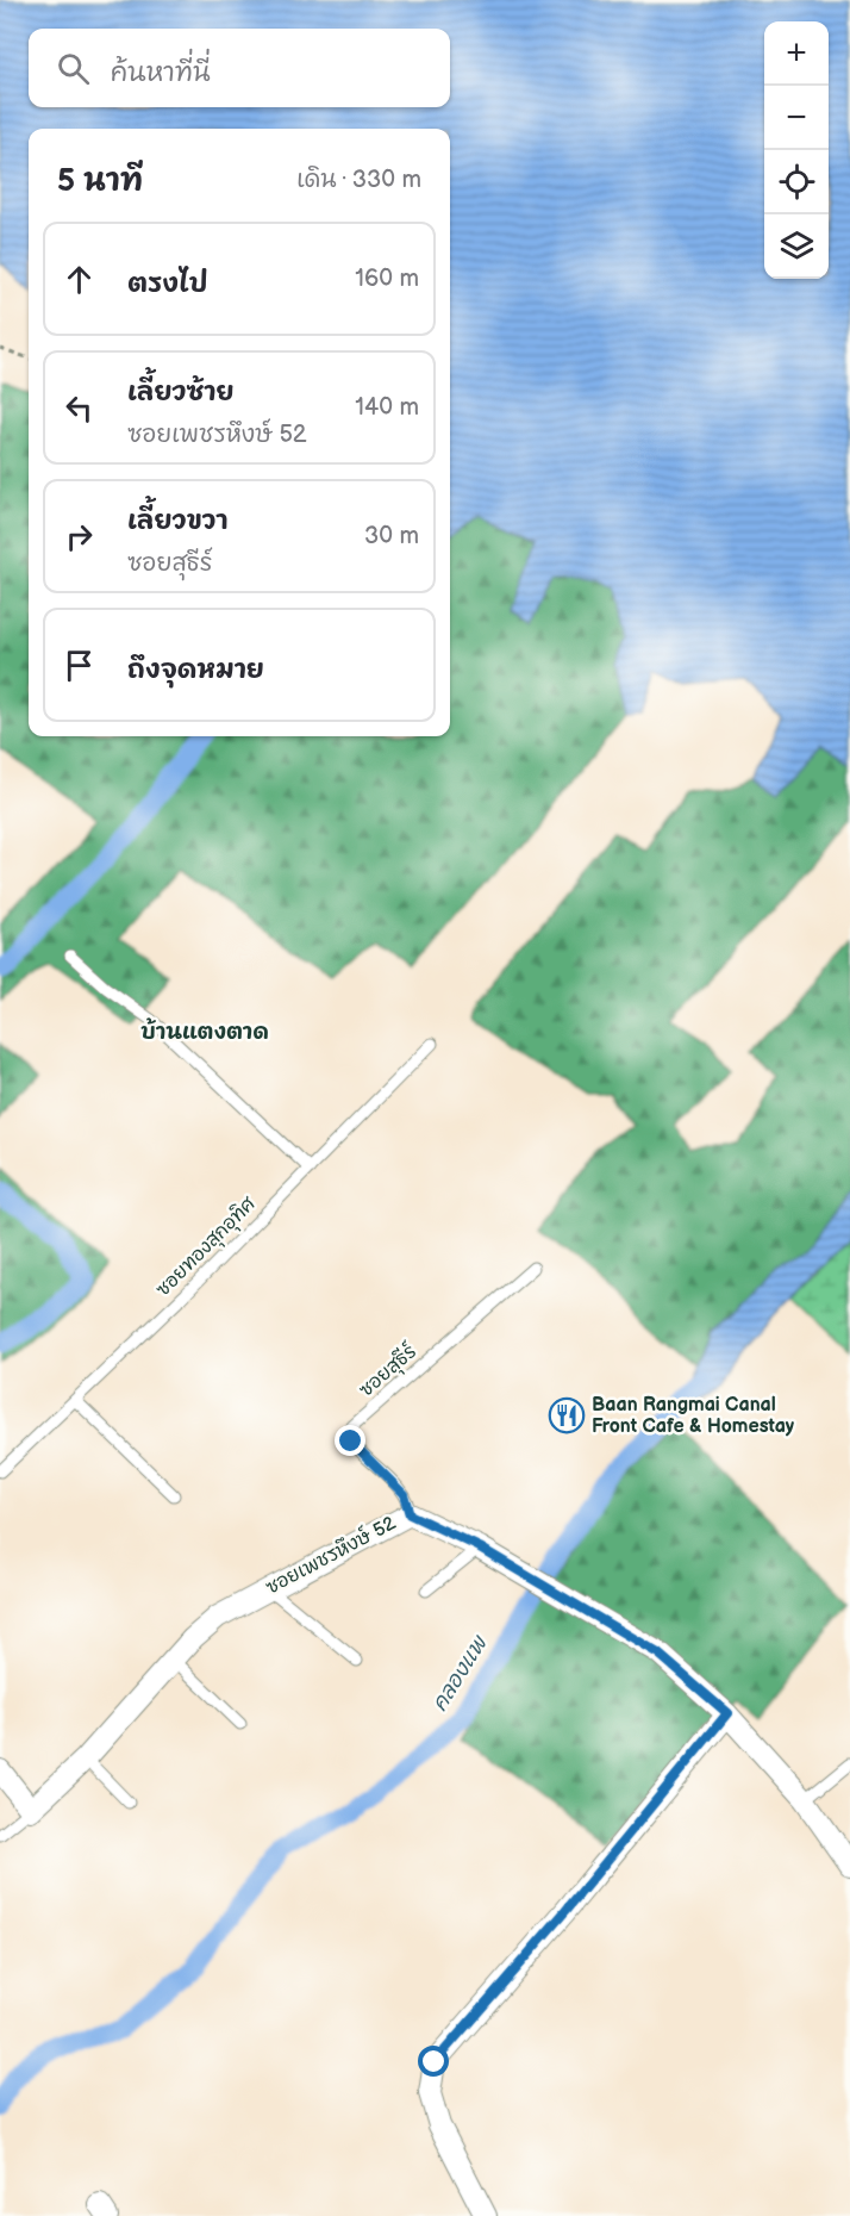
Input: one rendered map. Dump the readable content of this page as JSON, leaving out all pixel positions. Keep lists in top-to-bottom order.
{
  "streets": {
    "street": ["ซอยเพชรหึงษ์ 52"],
    "lane": ["ซอยทองสุกอุทิศ", "ซอยสุธีร์"]
  },
  "crossings": [
    ["ซอยสุธีร์", "ซอยเพชรหึงษ์ 52"]
  ],
  "districts": ["บ้านแตงตาด"],
  "water": ["คลองแพ"],
  "places": {
    "restaurant": ["Baan Rangmai Canal Front Cafe & Homestay"]
  },
  "page": {
    "map_buttons": ["+", "−"],
    "search": "ค้นหาที่นี่",
    "heading": ["5 นาที", "เดิน · 330 m"],
    "list": [
      ["ตรงไป", "160 m"],
      ["เลี้ยวซ้าย", "ซอยเพชรหึงษ์ 52", "140 m"],
      ["เลี้ยวขวา", "ซอยสุธีร์", "30 m"],
      "ถึงจุดหมาย"
    ]
  }
}
